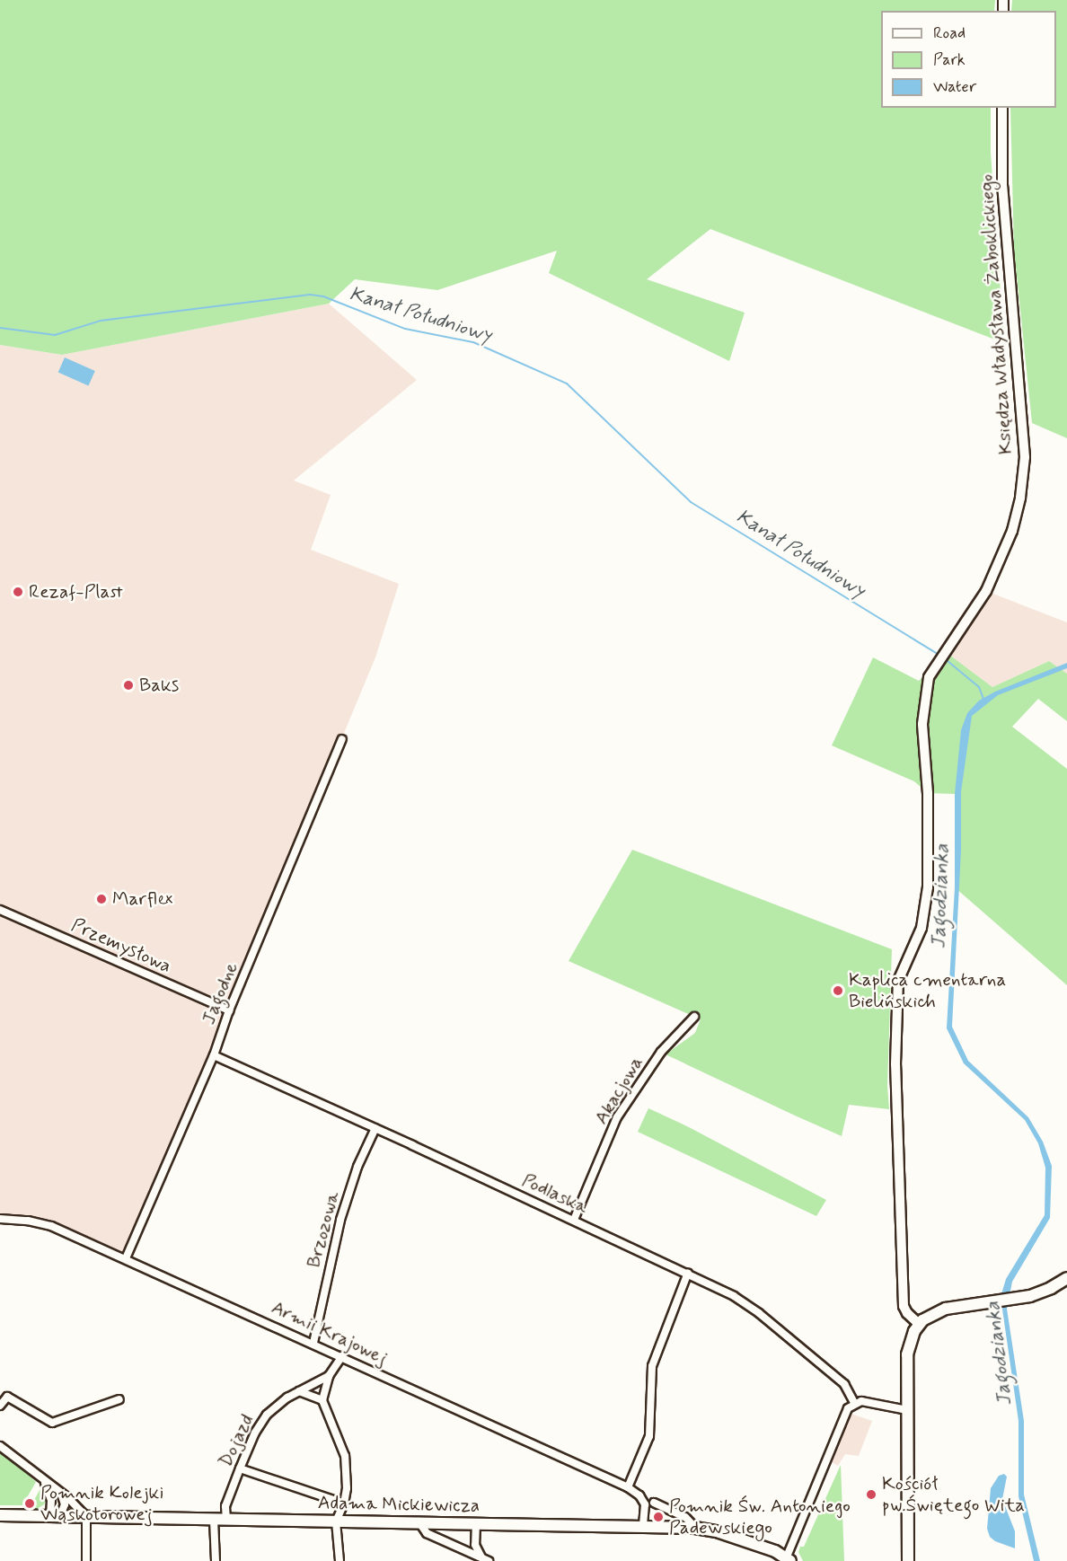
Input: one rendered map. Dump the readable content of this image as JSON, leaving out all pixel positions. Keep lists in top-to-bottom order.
{
  "streets": {
    "main road": ["Adama Mickiewicza"],
    "street": [
      "Księdza Władysława Żaboklickiego",
      "Przemysłowa",
      "Jagodne",
      "Akacjowa",
      "Podlaska",
      "Brzozowa",
      "Armii Krajowej",
      "Dojazd"
    ]
  },
  "crossings": [
    ["Przemysłowa", "Jagodne"],
    ["Jagodne", "Podlaska"],
    ["Jagodne", "Armii Krajowej"],
    ["Akacjowa", "Podlaska"],
    ["Podlaska", "Brzozowa"],
    ["Brzozowa", "Armii Krajowej"],
    ["Armii Krajowej", "Dojazd"],
    ["Armii Krajowej", "Adama Mickiewicza"],
    ["Dojazd", "Adama Mickiewicza"]
  ],
  "water": ["Kanał Południowy", "Jagodzianka"],
  "places": [
    "Rezaf-Plast",
    "Baks",
    "Marflex",
    "Kaplica cmentarna Bielińskich",
    "Kościół pw.Świętego Wita",
    "Pomnik Kolejki Wąskotorowej",
    "Pomnik Św. Antoniego Padewskiego"
  ],
  "legend": ["Road", "Park", "Water"]
}
